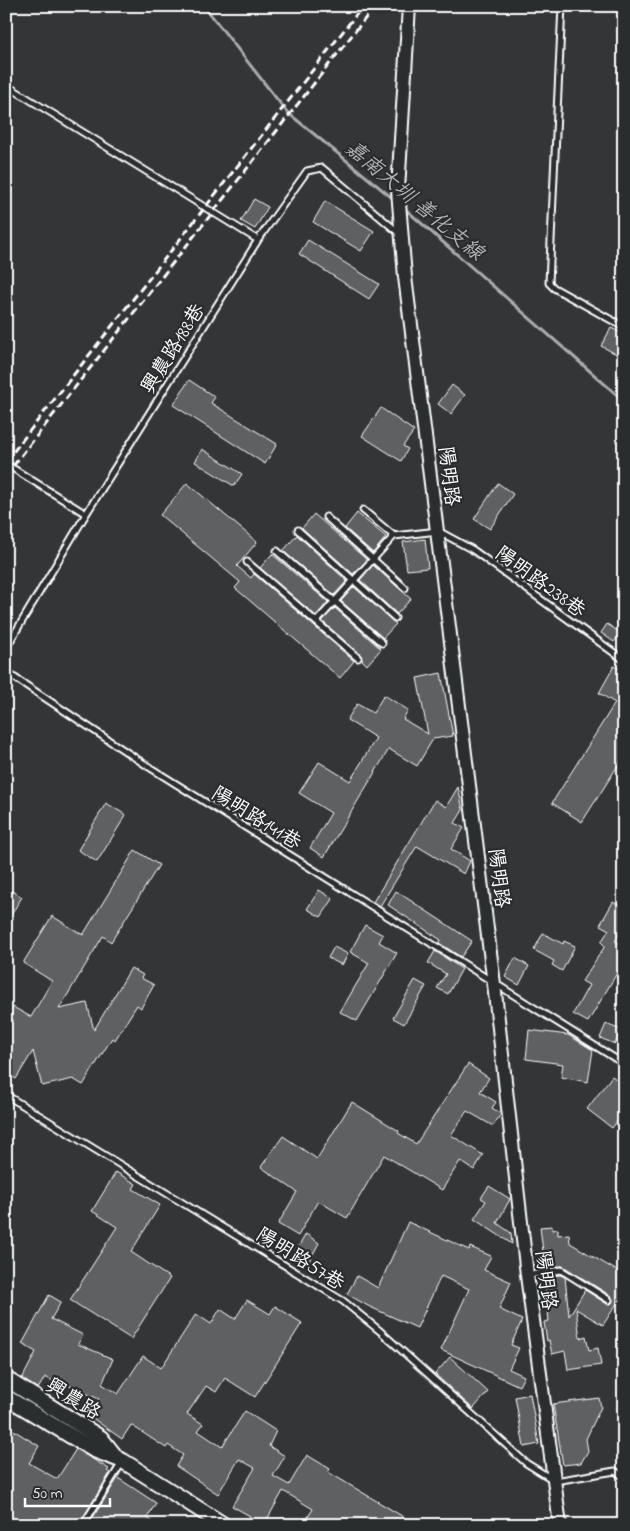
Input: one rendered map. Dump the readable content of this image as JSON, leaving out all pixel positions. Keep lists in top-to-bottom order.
{
  "streets": {
    "main road": ["興農路"],
    "street": ["陽明路"],
    "lane": [
      "興農路188巷",
      "陽明路238巷",
      "陽明路141巷",
      "陽明路57巷"
    ]
  },
  "crossings": [
    ["興農路188巷", "陽明路"],
    ["陽明路", "陽明路238巷"],
    ["陽明路", "陽明路141巷"],
    ["陽明路", "陽明路57巷"]
  ],
  "water": ["嘉南大圳 善化支線"],
  "scale_bar": "50 m"
}
